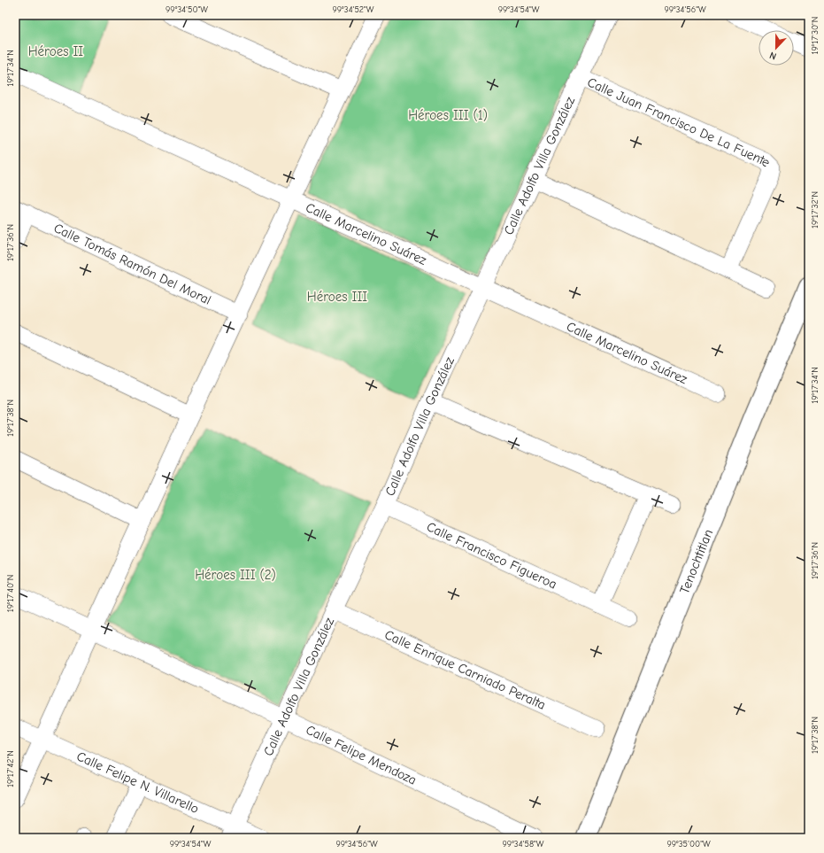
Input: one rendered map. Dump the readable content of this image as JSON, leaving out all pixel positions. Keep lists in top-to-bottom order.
{
  "streets": {
    "main road": ["Tenochtitlan"],
    "street": [
      "Calle Juan Francisco De La Fuente",
      "Calle Adolfo Villa González",
      "Calle Marcelino Suárez",
      "Calle Tomás Ramón Del Moral",
      "Calle Francisco Figueroa",
      "Calle Enrique Carniado Peralta",
      "Calle Felipe Mendoza",
      "Calle Felipe N. Villarello"
    ]
  },
  "crossings": [
    ["Calle Juan Francisco De La Fuente", "Calle Adolfo Villa González"],
    ["Calle Adolfo Villa González", "Calle Marcelino Suárez"],
    ["Calle Adolfo Villa González", "Calle Francisco Figueroa"],
    ["Calle Adolfo Villa González", "Calle Enrique Carniado Peralta"],
    ["Calle Adolfo Villa González", "Calle Felipe Mendoza"],
    ["Calle Adolfo Villa González", "Calle Felipe N. Villarello"]
  ],
  "parks": [
    "Héroes II",
    "Héroes III (1)",
    "Héroes III",
    "Héroes III (2)"
  ],
  "north": "bottom",
  "coordinates": [
    "99°34'50\"W",
    "99°34'52\"W",
    "99°34'54\"W",
    "99°34'56\"W",
    "19°17'30\"N",
    "19°17'34\"N",
    "19°17'32\"N",
    "19°17'36\"N",
    "19°17'38\"N",
    "19°17'40\"N",
    "19°17'42\"N",
    "99°34'58\"W",
    "99°35'00\"W"
  ]
}
